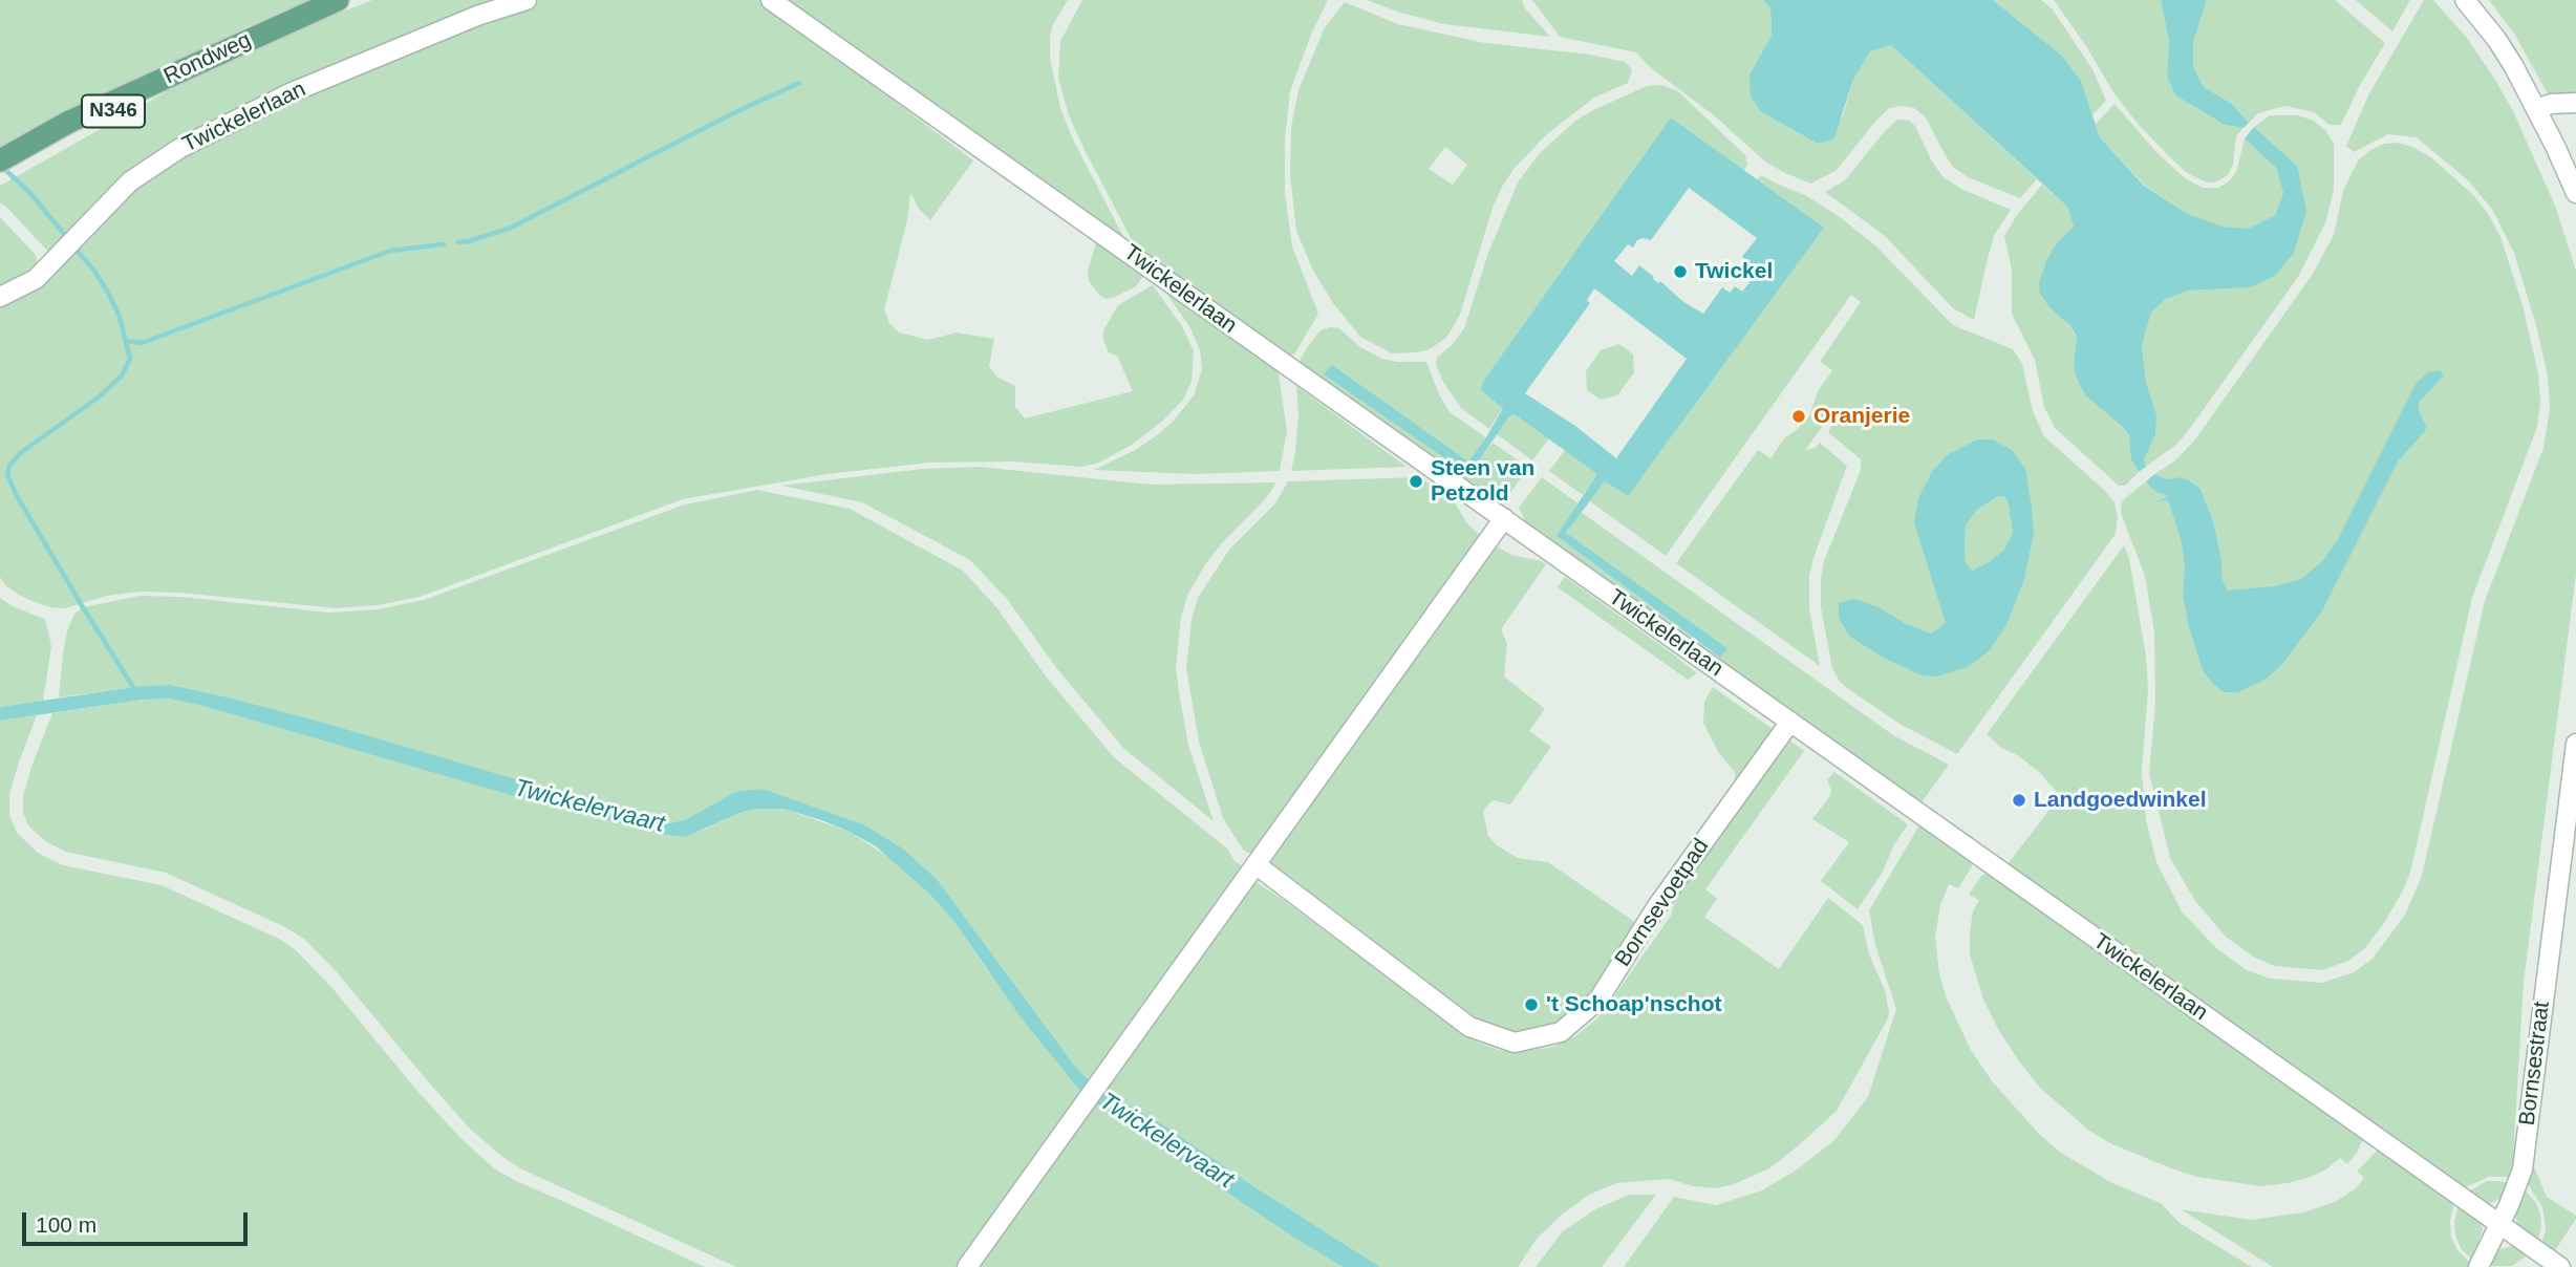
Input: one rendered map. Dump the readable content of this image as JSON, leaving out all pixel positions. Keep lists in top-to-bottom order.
{
  "streets": {
    "main road": ["Rondweg", "N346"],
    "street": ["Twickelerlaan", "Bornsevoetpad", "Bornsestraat"]
  },
  "crossings": [
    ["Rondweg", "N346"],
    ["Twickelerlaan", "Bornsevoetpad"],
    ["Twickelerlaan", "Bornsestraat"]
  ],
  "water": ["Twickelervaart"],
  "places": [
    "Twickel",
    "Oranjerie",
    "Steen van Petzold",
    "Landgoedwinkel",
    "'t Schoap'nschot"
  ],
  "scale_bar": "100 m"
}
